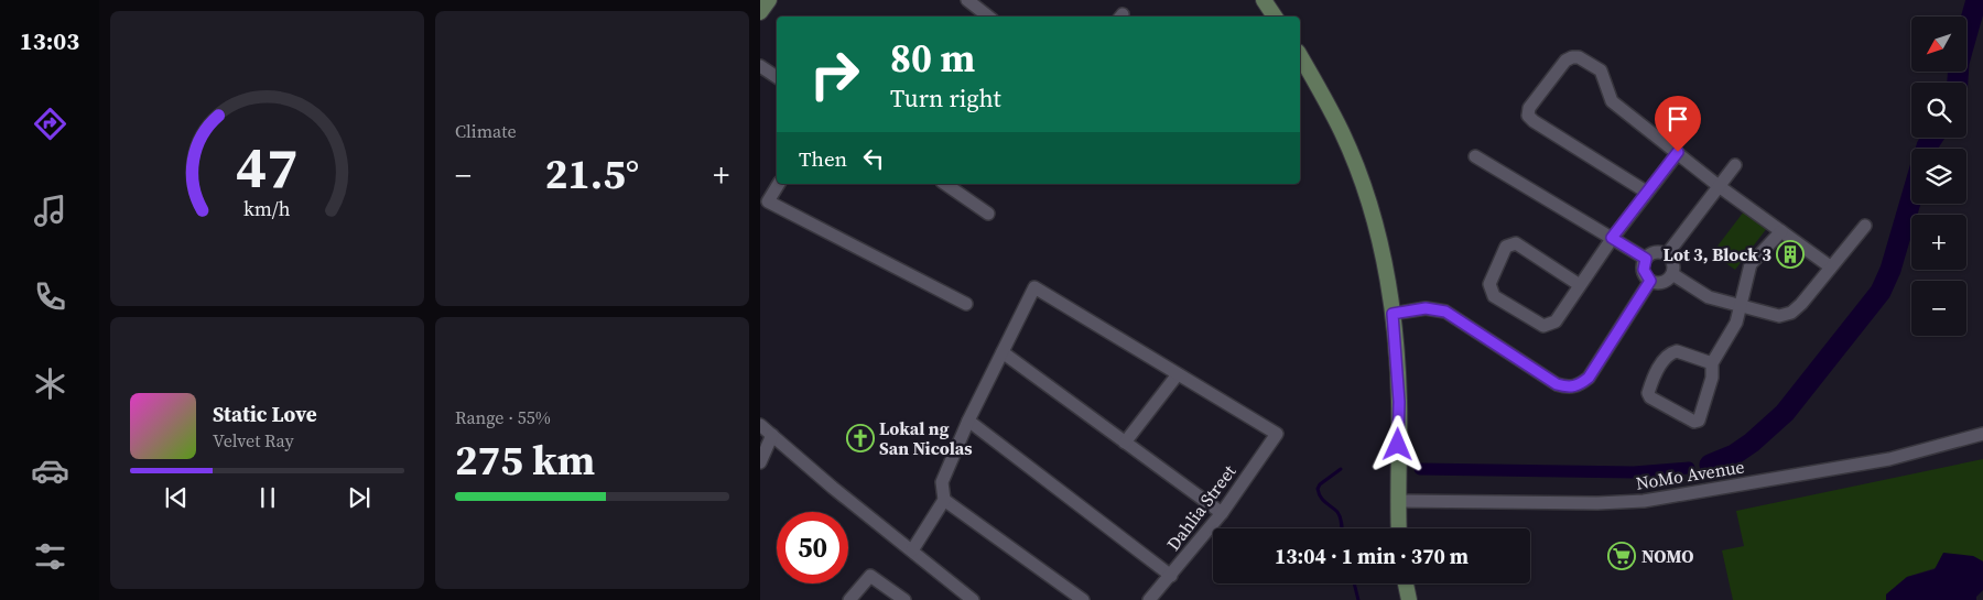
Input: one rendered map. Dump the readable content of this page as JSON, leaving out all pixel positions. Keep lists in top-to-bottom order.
{
  "streets": {
    "street": ["NoMo Avenue", "Dahlia Street"]
  },
  "places": {
    "building": ["Lot 3, Block 3"],
    "church": ["Lokal ng San Nicolas"],
    "supermarket": ["NOMO"]
  },
  "north": "bottom left",
  "page": {
    "tabs": "13:03",
    "tile": [
      "Climate",
      ["Range · 55%", "275 km"]
    ],
    "map_buttons": ["+", "−"],
    "turn": ["80 m", "Turn right"],
    "then": "Then",
    "heat": ["−", "21.5°", "+"],
    "song": ["Static Love", "Velvet Ray"],
    "limit": "50",
    "trip": "13:04 · 1 min · 370 m",
    "gauge": ["47", "km/h"]
  }
}
